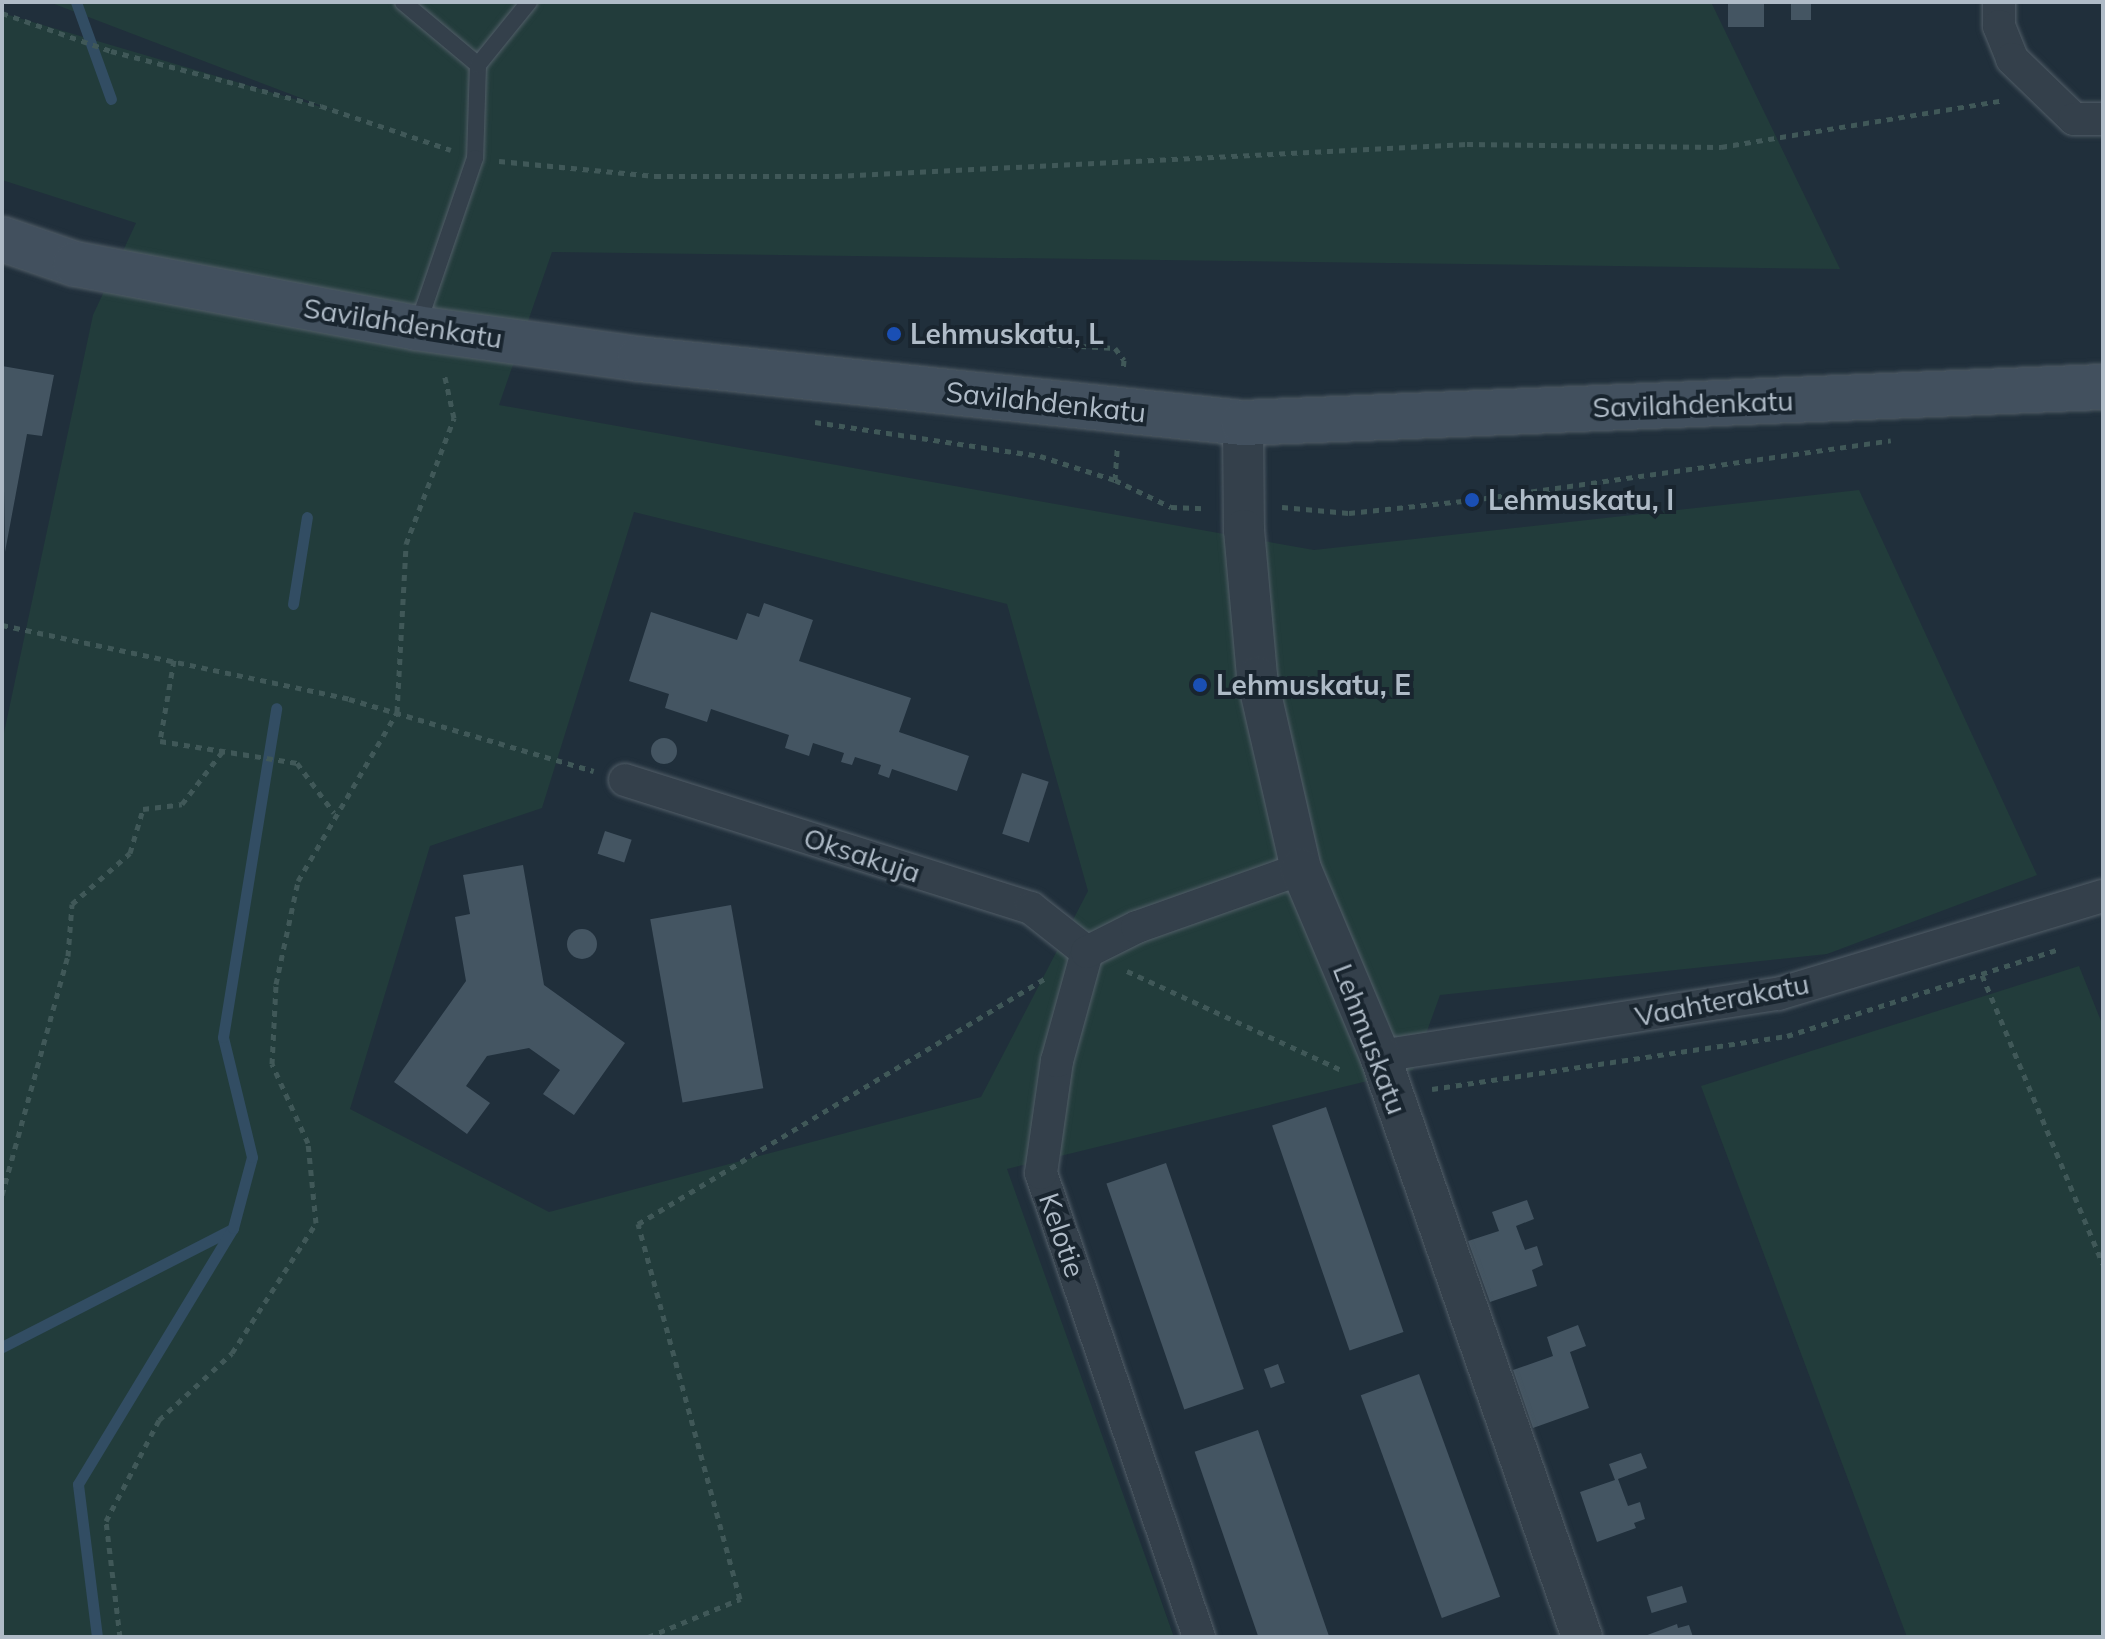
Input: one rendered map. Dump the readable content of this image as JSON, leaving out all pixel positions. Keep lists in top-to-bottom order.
{
  "streets": {
    "main road": ["Savilahdenkatu"],
    "street": [
      "Oksakuja",
      "Vaahterakatu",
      "Lehmuskatu",
      "Kelotie"
    ]
  },
  "crossings": [
    ["Savilahdenkatu", "Lehmuskatu"],
    ["Oksakuja", "Kelotie"],
    ["Vaahterakatu", "Lehmuskatu"]
  ],
  "places": ["Lehmuskatu, L", "Lehmuskatu, I", "Lehmuskatu, E"]
}
